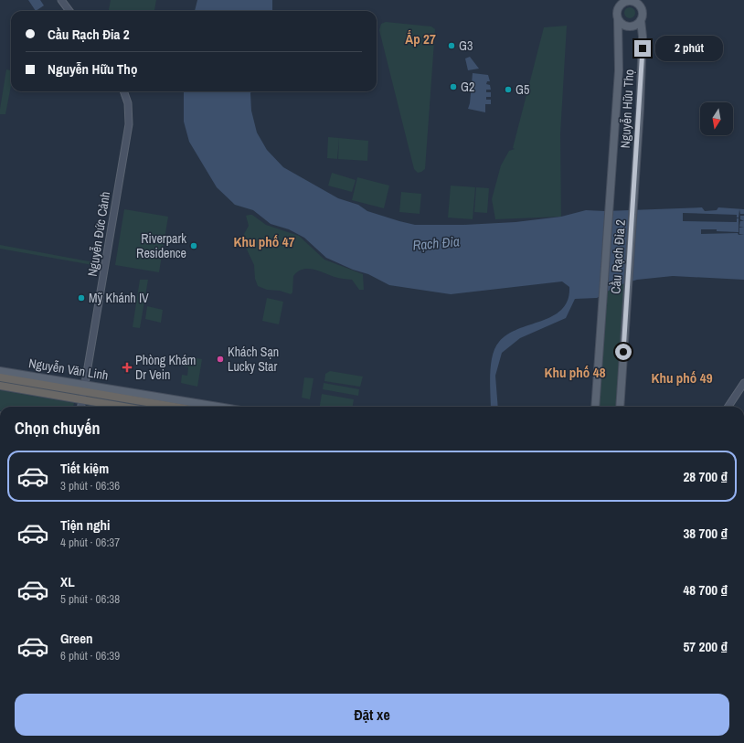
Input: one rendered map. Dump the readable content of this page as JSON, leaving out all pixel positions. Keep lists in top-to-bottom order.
{
  "streets": {
    "highway": ["Nguyễn Văn Linh"],
    "main road": ["Nguyễn Hữu Thọ", "Nguyễn Đức Cảnh", "Cầu Rạch Đỉa 2"]
  },
  "crossings": [
    ["Nguyễn Hữu Thọ", "Cầu Rạch Đỉa 2"],
    ["Nguyễn Đức Cảnh", "Nguyễn Văn Linh"]
  ],
  "districts": [
    "Ấp 27",
    "Khu phố 47",
    "Khu phố 48",
    "Khu phố 49"
  ],
  "water": ["Rạch Đỉa"],
  "places": {
    "other": [
      "G3",
      "G2",
      "G5",
      "Riverpark Residence",
      "Mỹ Khánh IV",
      "Khách Sạn Lucky Star"
    ],
    "health": ["Phòng Khám Dr Vein"]
  },
  "north": "bottom",
  "page": {
    "banner": ["Cầu Rạch Đỉa 2", "Nguyễn Hữu Thọ"],
    "bubble": "2 phút",
    "heading": "Chọn chuyến",
    "list": [
      {
        "name": "Tiết kiệm",
        "note": "3 phút · 06:36",
        "value": "28 700 ₫"
      },
      {
        "name": "Tiện nghi",
        "note": "4 phút · 06:37",
        "value": "38 700 ₫"
      },
      {
        "name": "XL",
        "note": "5 phút · 06:38",
        "value": "48 700 ₫"
      },
      {
        "name": "Green",
        "note": "6 phút · 06:39",
        "value": "57 200 ₫"
      }
    ],
    "buttons": "Đặt xe"
  }
}
